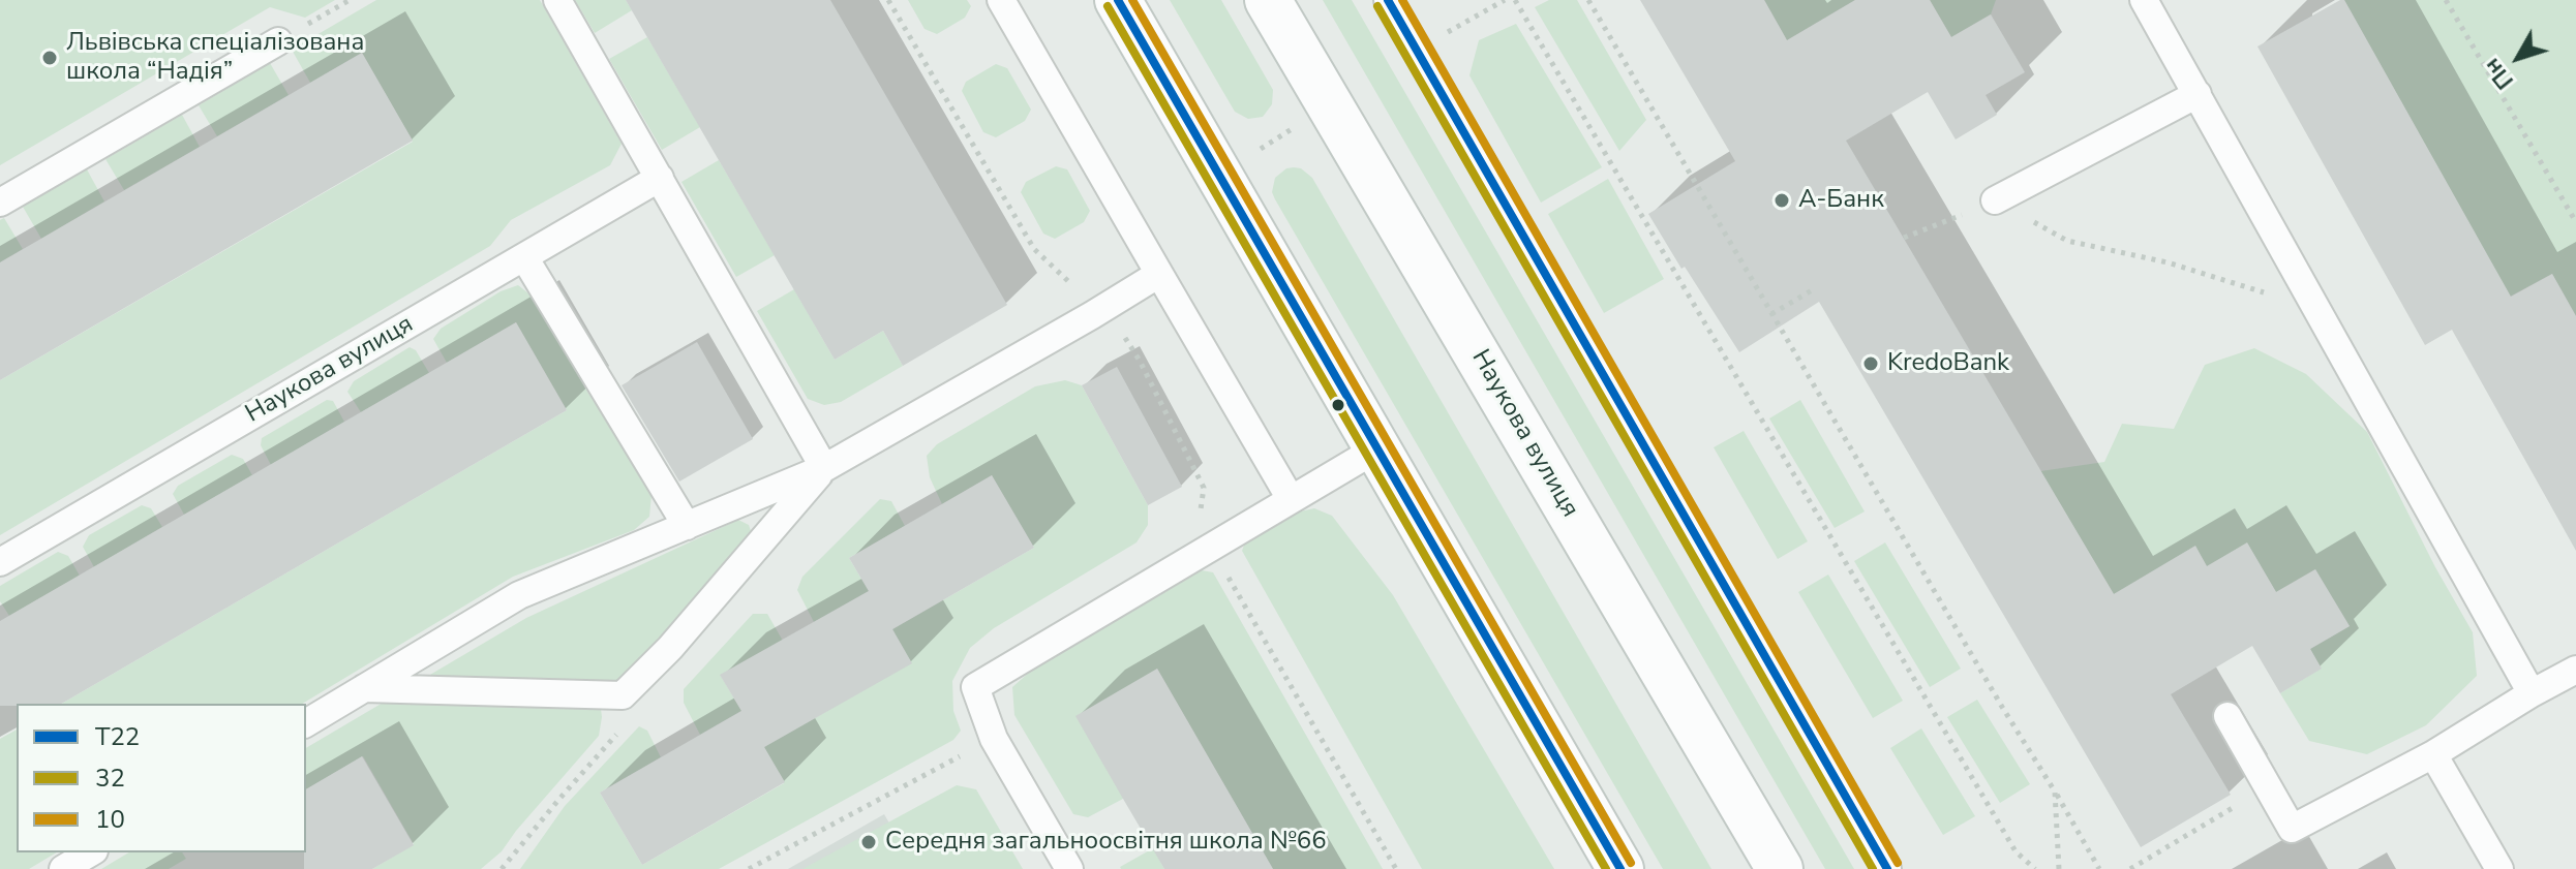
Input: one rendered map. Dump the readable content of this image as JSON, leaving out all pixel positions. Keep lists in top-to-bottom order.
{
  "streets": {
    "main road": ["Наукова вулиця"]
  },
  "places": [
    "Львівська спеціалізована школа “Надія”",
    "А-Банк",
    "KredoBank",
    "Середня загальноосвітня школа №66"
  ],
  "lines": ["transit line Т22", "transit line 10", "transit line 32"],
  "legend": ["Т22", "32", "10"],
  "north": "bottom left"
}
